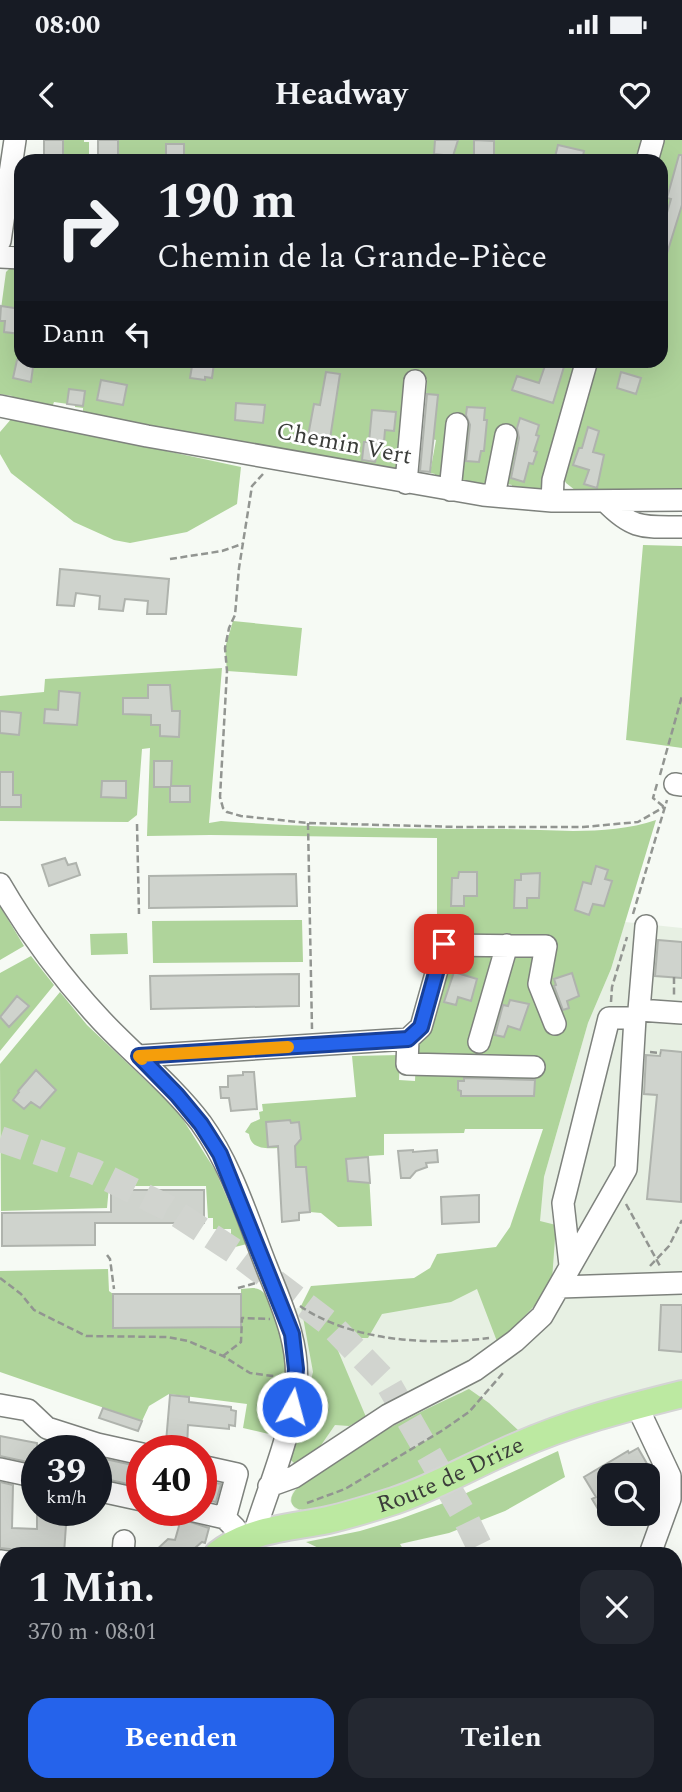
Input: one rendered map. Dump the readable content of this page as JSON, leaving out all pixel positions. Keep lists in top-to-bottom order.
{
  "streets": {
    "main road": ["Route de Drize"],
    "street": ["Chemin Vert"]
  },
  "page": {
    "status": "08:00",
    "header": "Headway",
    "turn": ["190 m", "Chemin de la Grande-Pièce"],
    "then": "Dann",
    "speed": "39 km/h",
    "limit": "40",
    "heading": ["1 Min.", "370 m · 08:01"],
    "buttons": ["Beenden", "Teilen"]
  }
}
